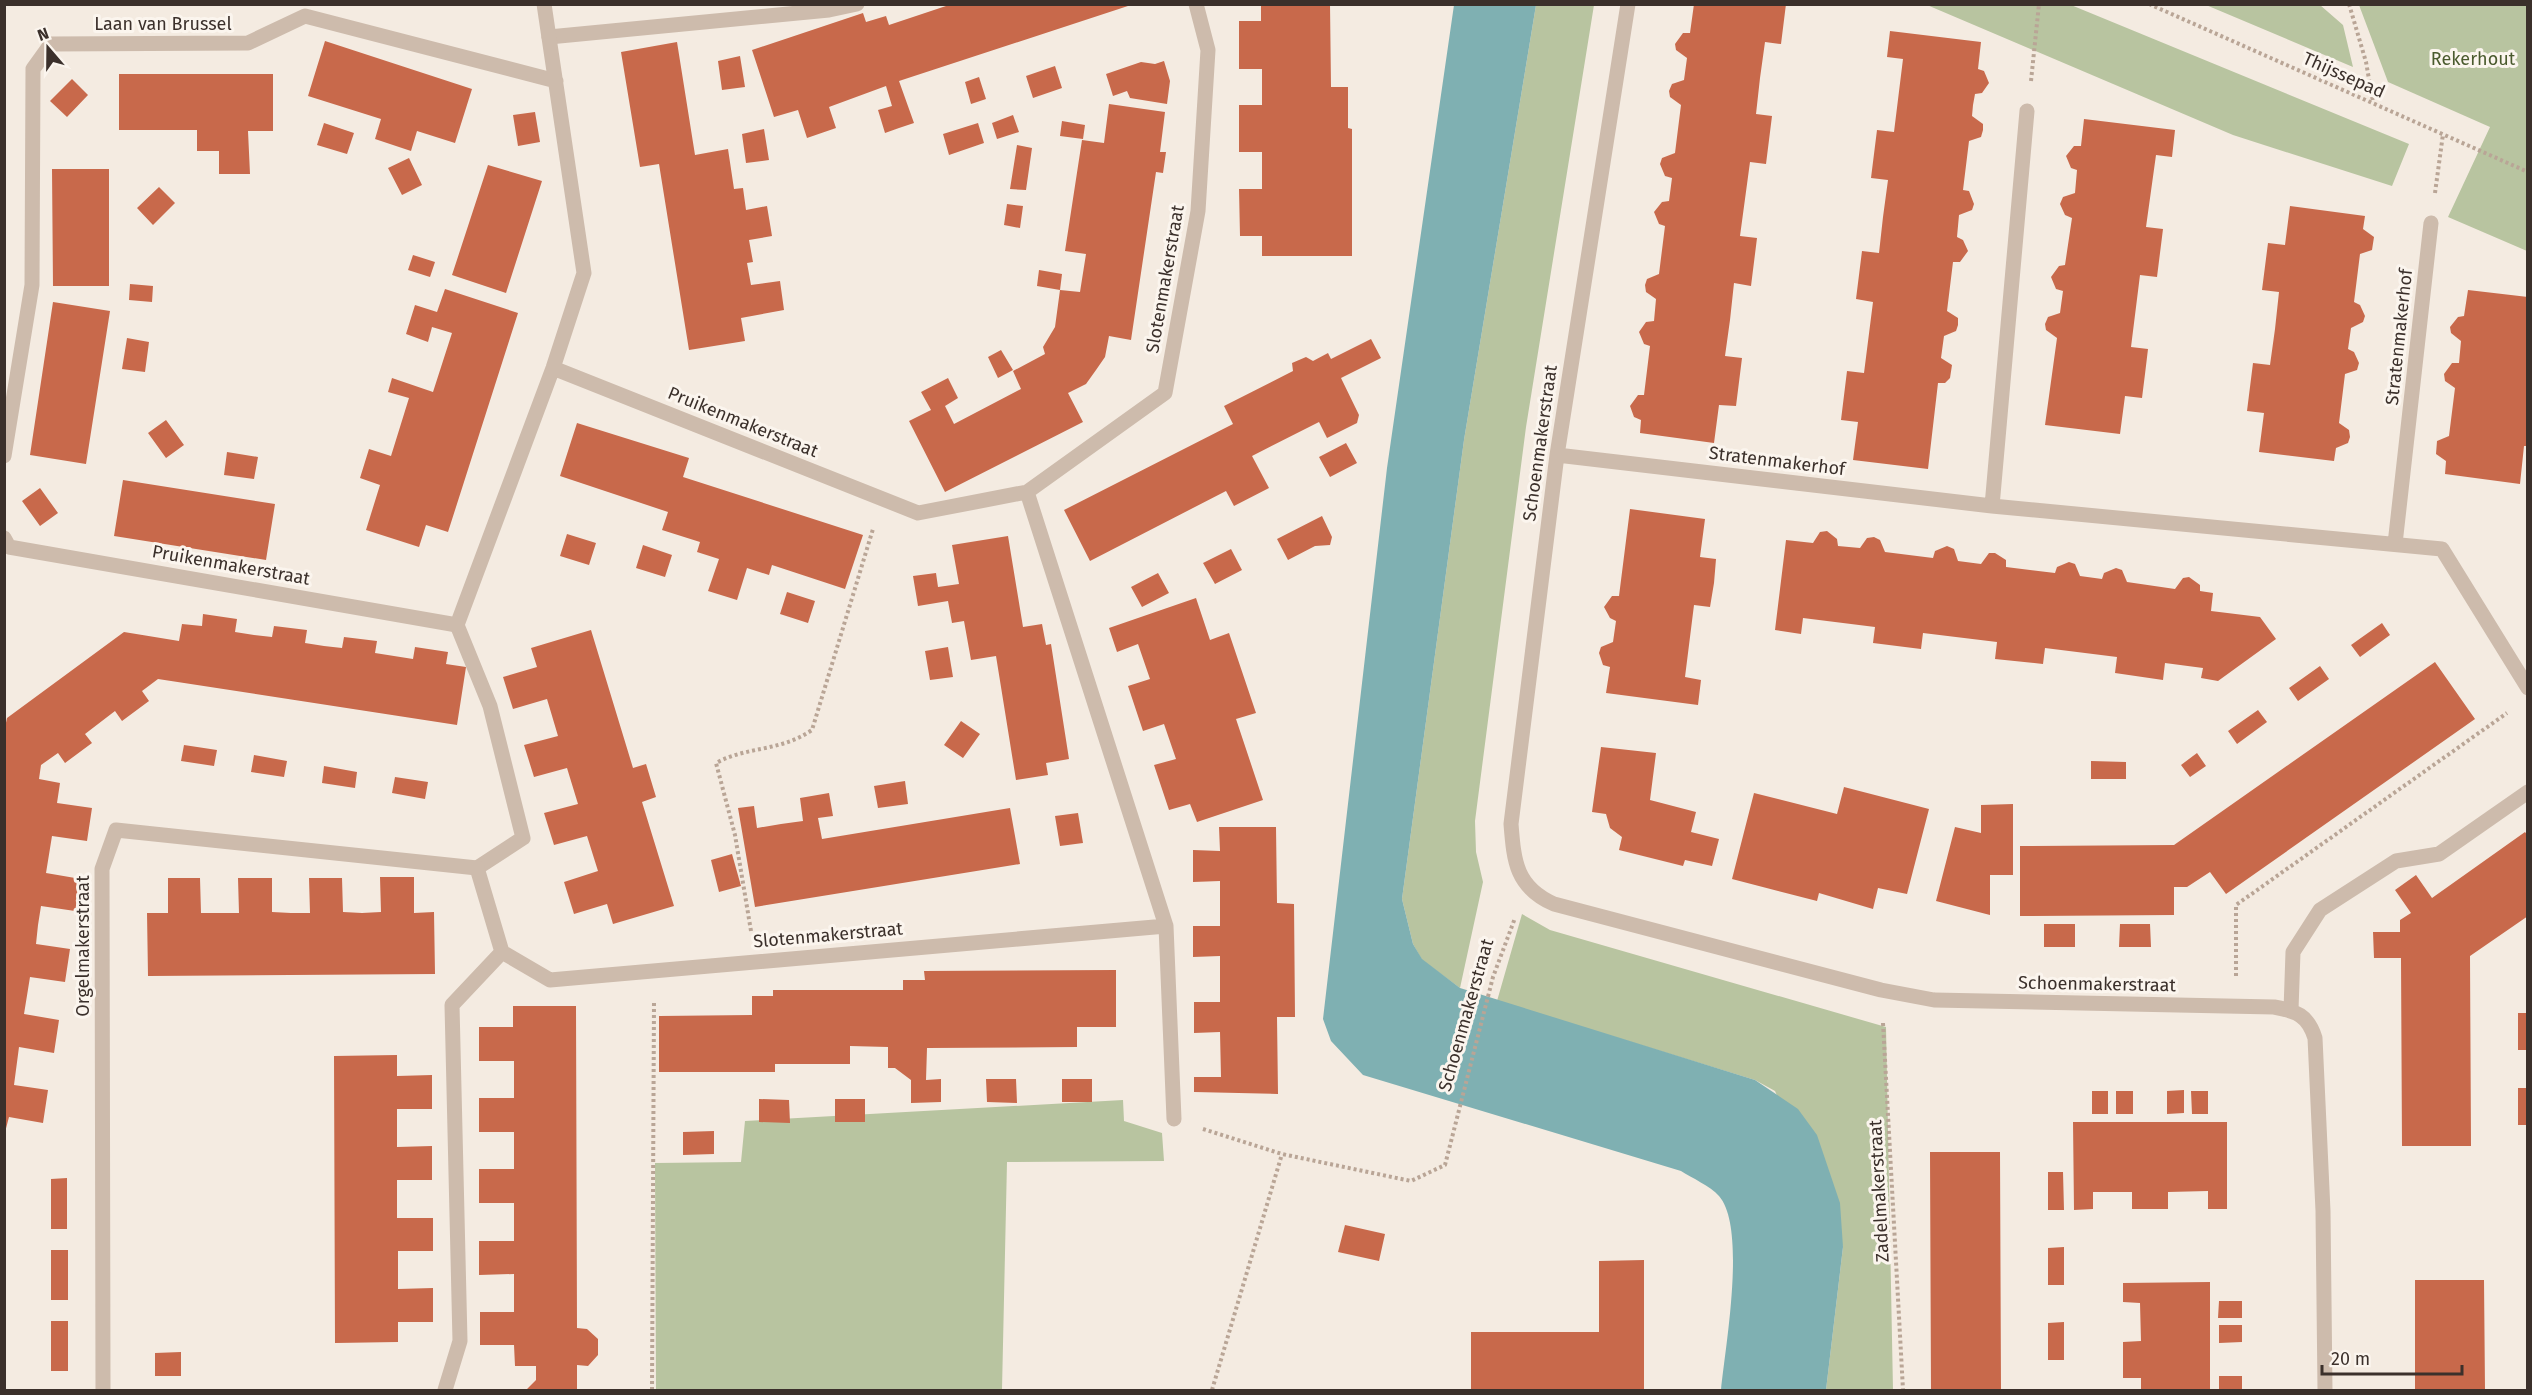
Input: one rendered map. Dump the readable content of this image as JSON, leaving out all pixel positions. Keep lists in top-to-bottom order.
{
  "streets": {
    "street": [
      "Laan van Brussel",
      "Slotenmakerstraat",
      "Stratenmakerhof",
      "Pruikenmakerstraat",
      "Schoenmakerstraat",
      "Orgelmakerstraat"
    ],
    "path": ["Thijssepad", "Zadelmakerstraat"]
  },
  "crossings": [
    ["Slotenmakerstraat", "Pruikenmakerstraat"],
    ["Stratenmakerhof", "Schoenmakerstraat"],
    ["Schoenmakerstraat", "Zadelmakerstraat"]
  ],
  "parks": ["Rekerhout"],
  "scale_bar": "20 m",
  "north": "top"
}
